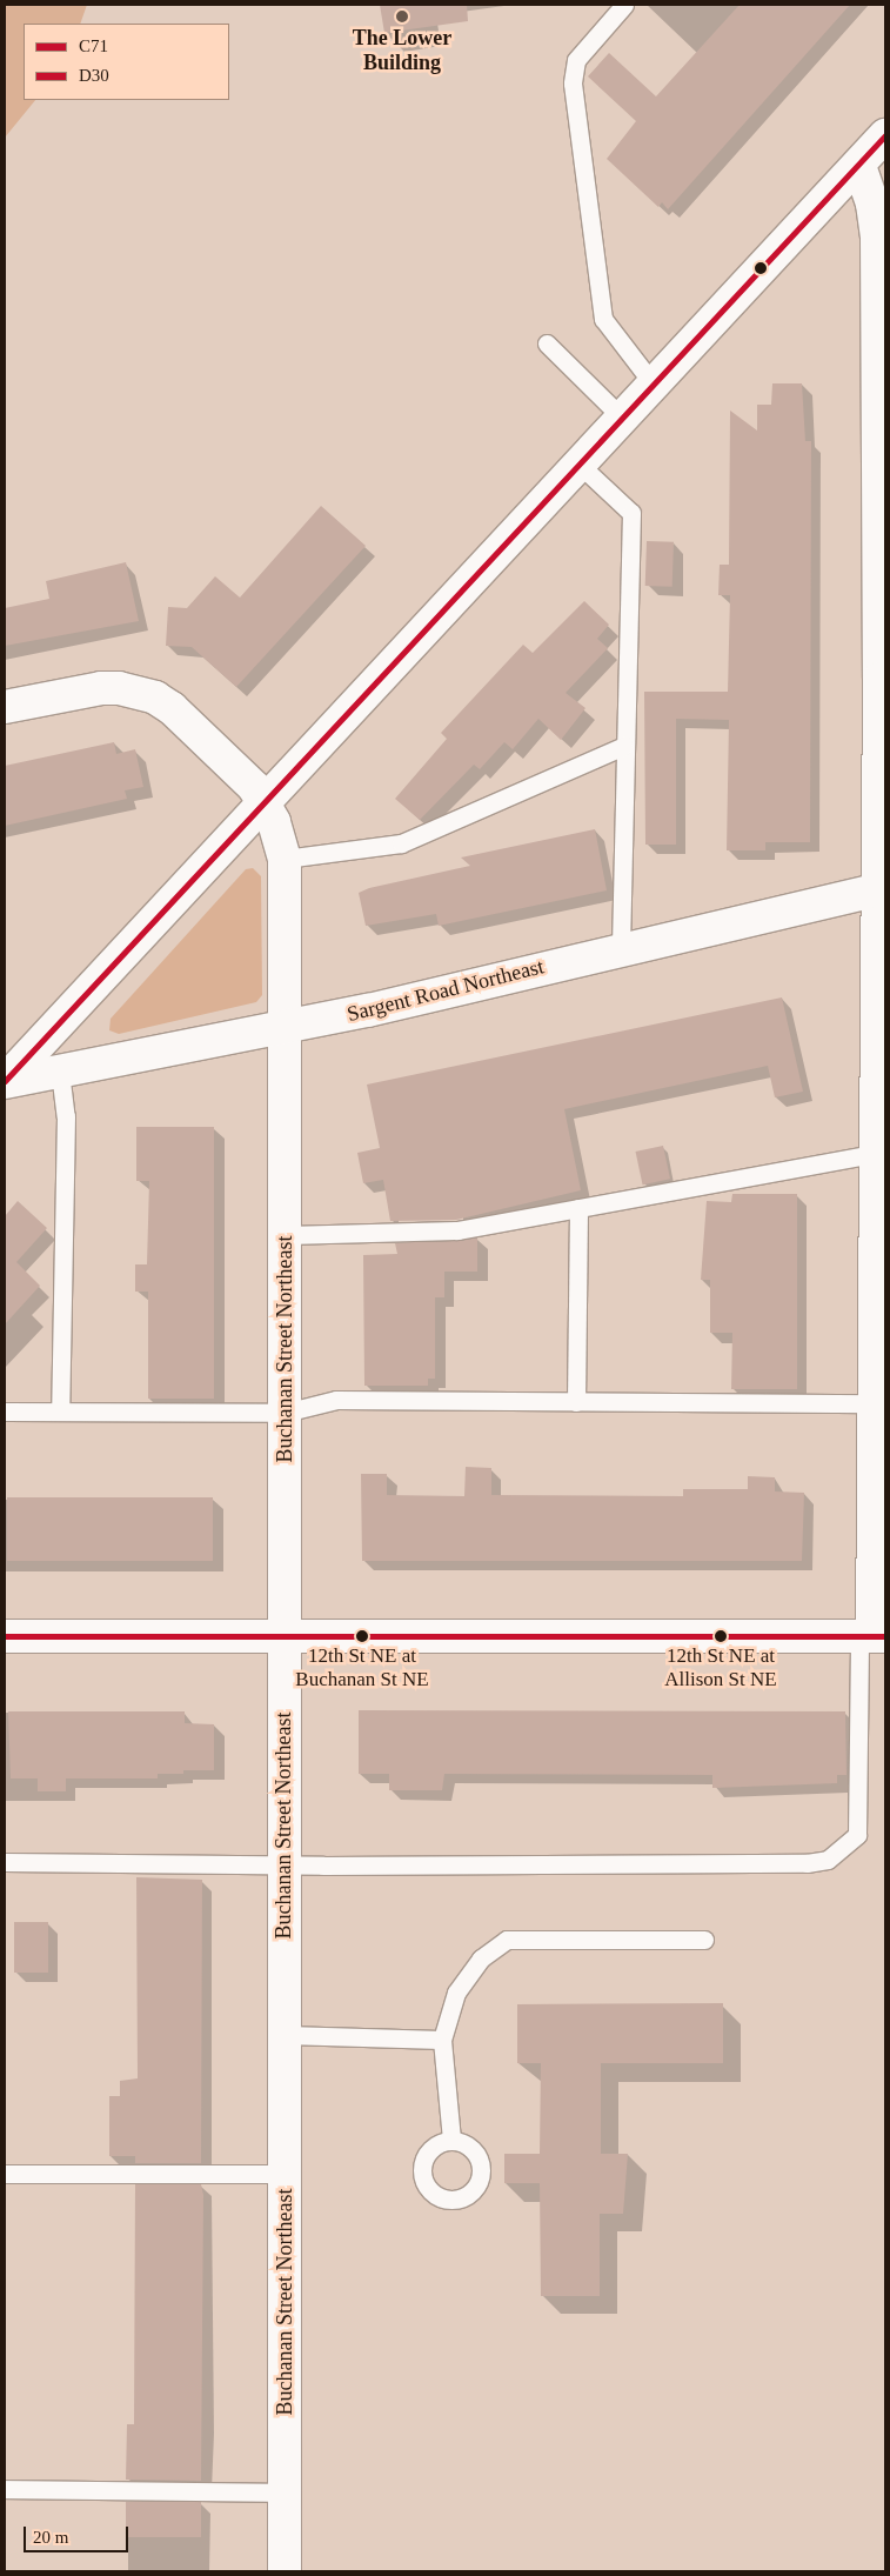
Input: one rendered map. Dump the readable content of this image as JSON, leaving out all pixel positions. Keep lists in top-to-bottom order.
{
  "streets": {
    "street": ["Sargent Road Northeast", "Buchanan Street Northeast"]
  },
  "crossings": [
    ["Sargent Road Northeast", "Buchanan Street Northeast"]
  ],
  "places": ["The Lower Building", "12th St NE at Buchanan St NE", "12th St NE at Allison St NE"],
  "lines": ["transit line C71", "transit line D30"],
  "legend": ["C71", "D30"],
  "scale_bar": "20 m"
}
